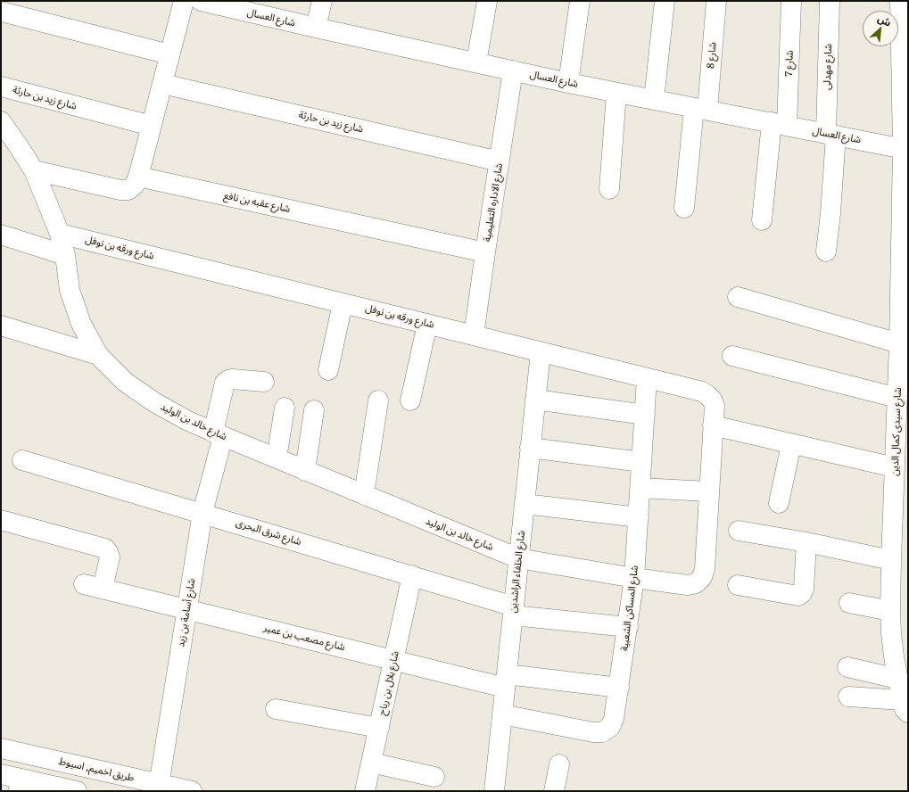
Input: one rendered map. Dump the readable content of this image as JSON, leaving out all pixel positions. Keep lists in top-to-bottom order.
{
  "streets": {
    "street": [
      "شارع العسال",
      "شارع 8",
      "شارع 7",
      "شارع مهدلى",
      "شارع زيد بن حارثة",
      "شارع عقبه بن نافع",
      "شارع الاداره التعليمية",
      "شارع ورقه بن نوفل",
      "شارع خالد بن الوليد",
      "شارع سيدى كمال الدين",
      "شارع شرق البحرى",
      "شارع الخلفاء الراشدين",
      "شارع المساكن الشعبية",
      "شارع أسامة بن زيد",
      "شارع مصعب بن عمير",
      "شارع بلال بن رباح",
      "طريق اخميم, اسيوط"
    ]
  },
  "crossings": [
    ["شارع العسال", "شارع 8"],
    ["شارع العسال", "شارع 7"],
    ["شارع العسال", "شارع مهدلى"],
    ["شارع العسال", "شارع الاداره التعليمية"],
    ["شارع العسال", "شارع سيدى كمال الدين"],
    ["شارع زيد بن حارثة", "شارع الاداره التعليمية"],
    ["شارع عقبه بن نافع", "شارع الاداره التعليمية"],
    ["شارع الاداره التعليمية", "شارع ورقه بن نوفل"],
    ["شارع ورقه بن نوفل", "شارع خالد بن الوليد"],
    ["شارع ورقه بن نوفل", "شارع الخلفاء الراشدين"],
    ["شارع ورقه بن نوفل", "شارع المساكن الشعبية"],
    ["شارع خالد بن الوليد", "شارع الخلفاء الراشدين"],
    ["شارع خالد بن الوليد", "شارع المساكن الشعبية"],
    ["شارع خالد بن الوليد", "شارع أسامة بن زيد"],
    ["شارع شرق البحرى", "شارع الخلفاء الراشدين"],
    ["شارع شرق البحرى", "شارع المساكن الشعبية"],
    ["شارع شرق البحرى", "شارع أسامة بن زيد"],
    ["شارع شرق البحرى", "شارع بلال بن رباح"],
    ["شارع الخلفاء الراشدين", "شارع المساكن الشعبية"],
    ["شارع الخلفاء الراشدين", "شارع مصعب بن عمير"],
    ["شارع المساكن الشعبية", "شارع مصعب بن عمير"],
    ["شارع أسامة بن زيد", "شارع مصعب بن عمير"],
    ["شارع أسامة بن زيد", "طريق اخميم, اسيوط"],
    ["شارع مصعب بن عمير", "شارع بلال بن رباح"]
  ],
  "north": "top right"
}
